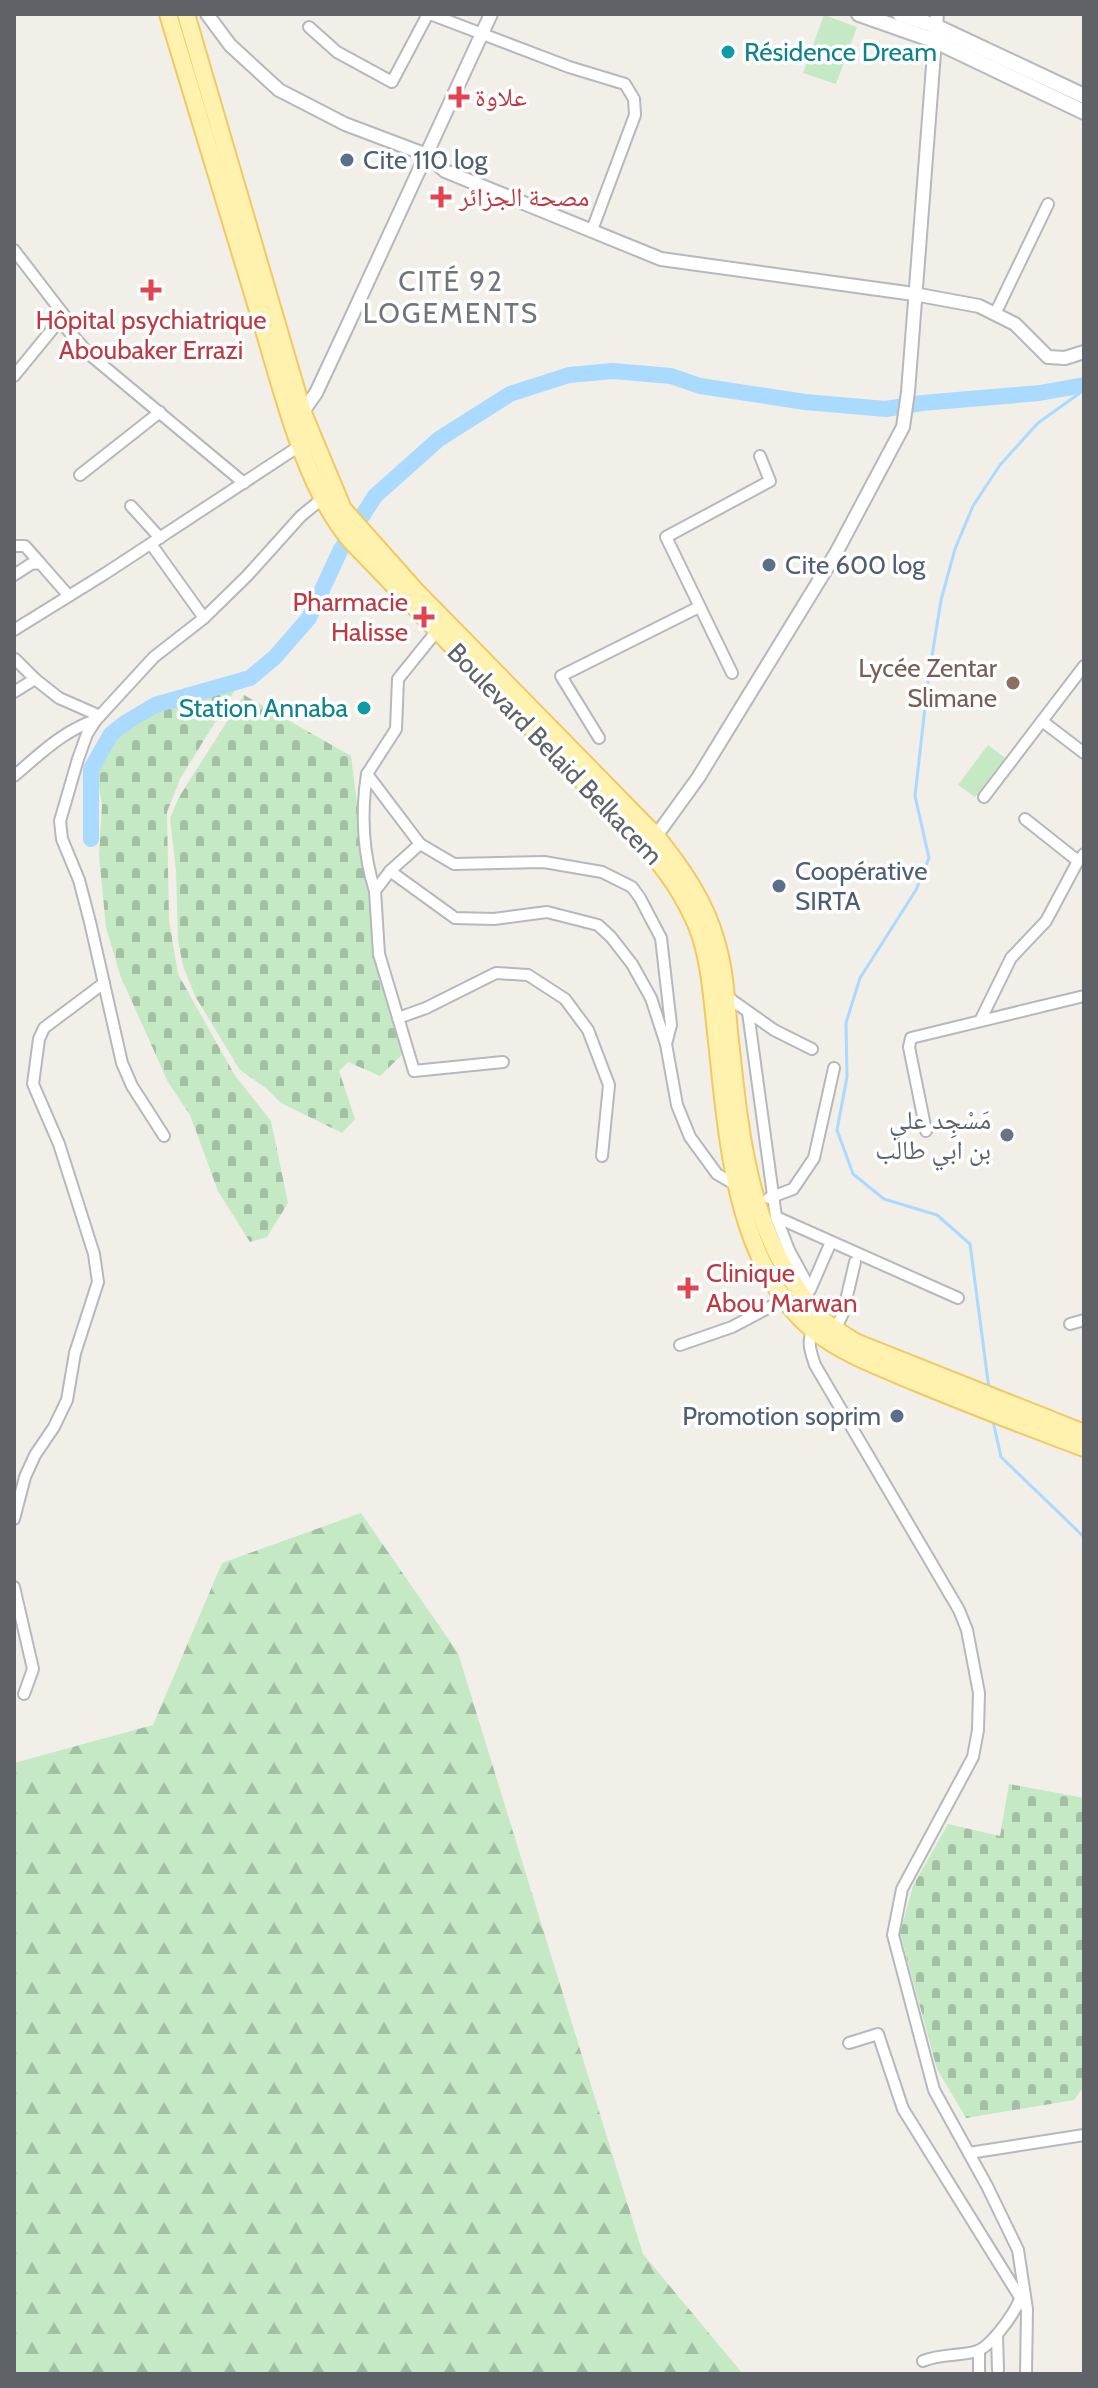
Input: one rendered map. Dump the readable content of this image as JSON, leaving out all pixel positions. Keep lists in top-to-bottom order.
{
  "streets": {
    "main road": ["Boulevard Belaid Belkacem"]
  },
  "districts": ["CITÉ 92 LOGEMENTS"],
  "places": {
    "other": [
      "Résidence Dream",
      "Cite 110 log",
      "Cite 600 log",
      "Lycée Zentar Slimane",
      "Station Annaba",
      "Coopérative SIRTA",
      "مَسْجِد علي بن ابي طالب",
      "Promotion soprim"
    ],
    "health": [
      "علاوة",
      "مصحة الجزائر",
      "Hôpital psychiatrique Aboubaker Errazi",
      "Pharmacie Halisse",
      "Clinique Abou Marwan"
    ]
  }
}
